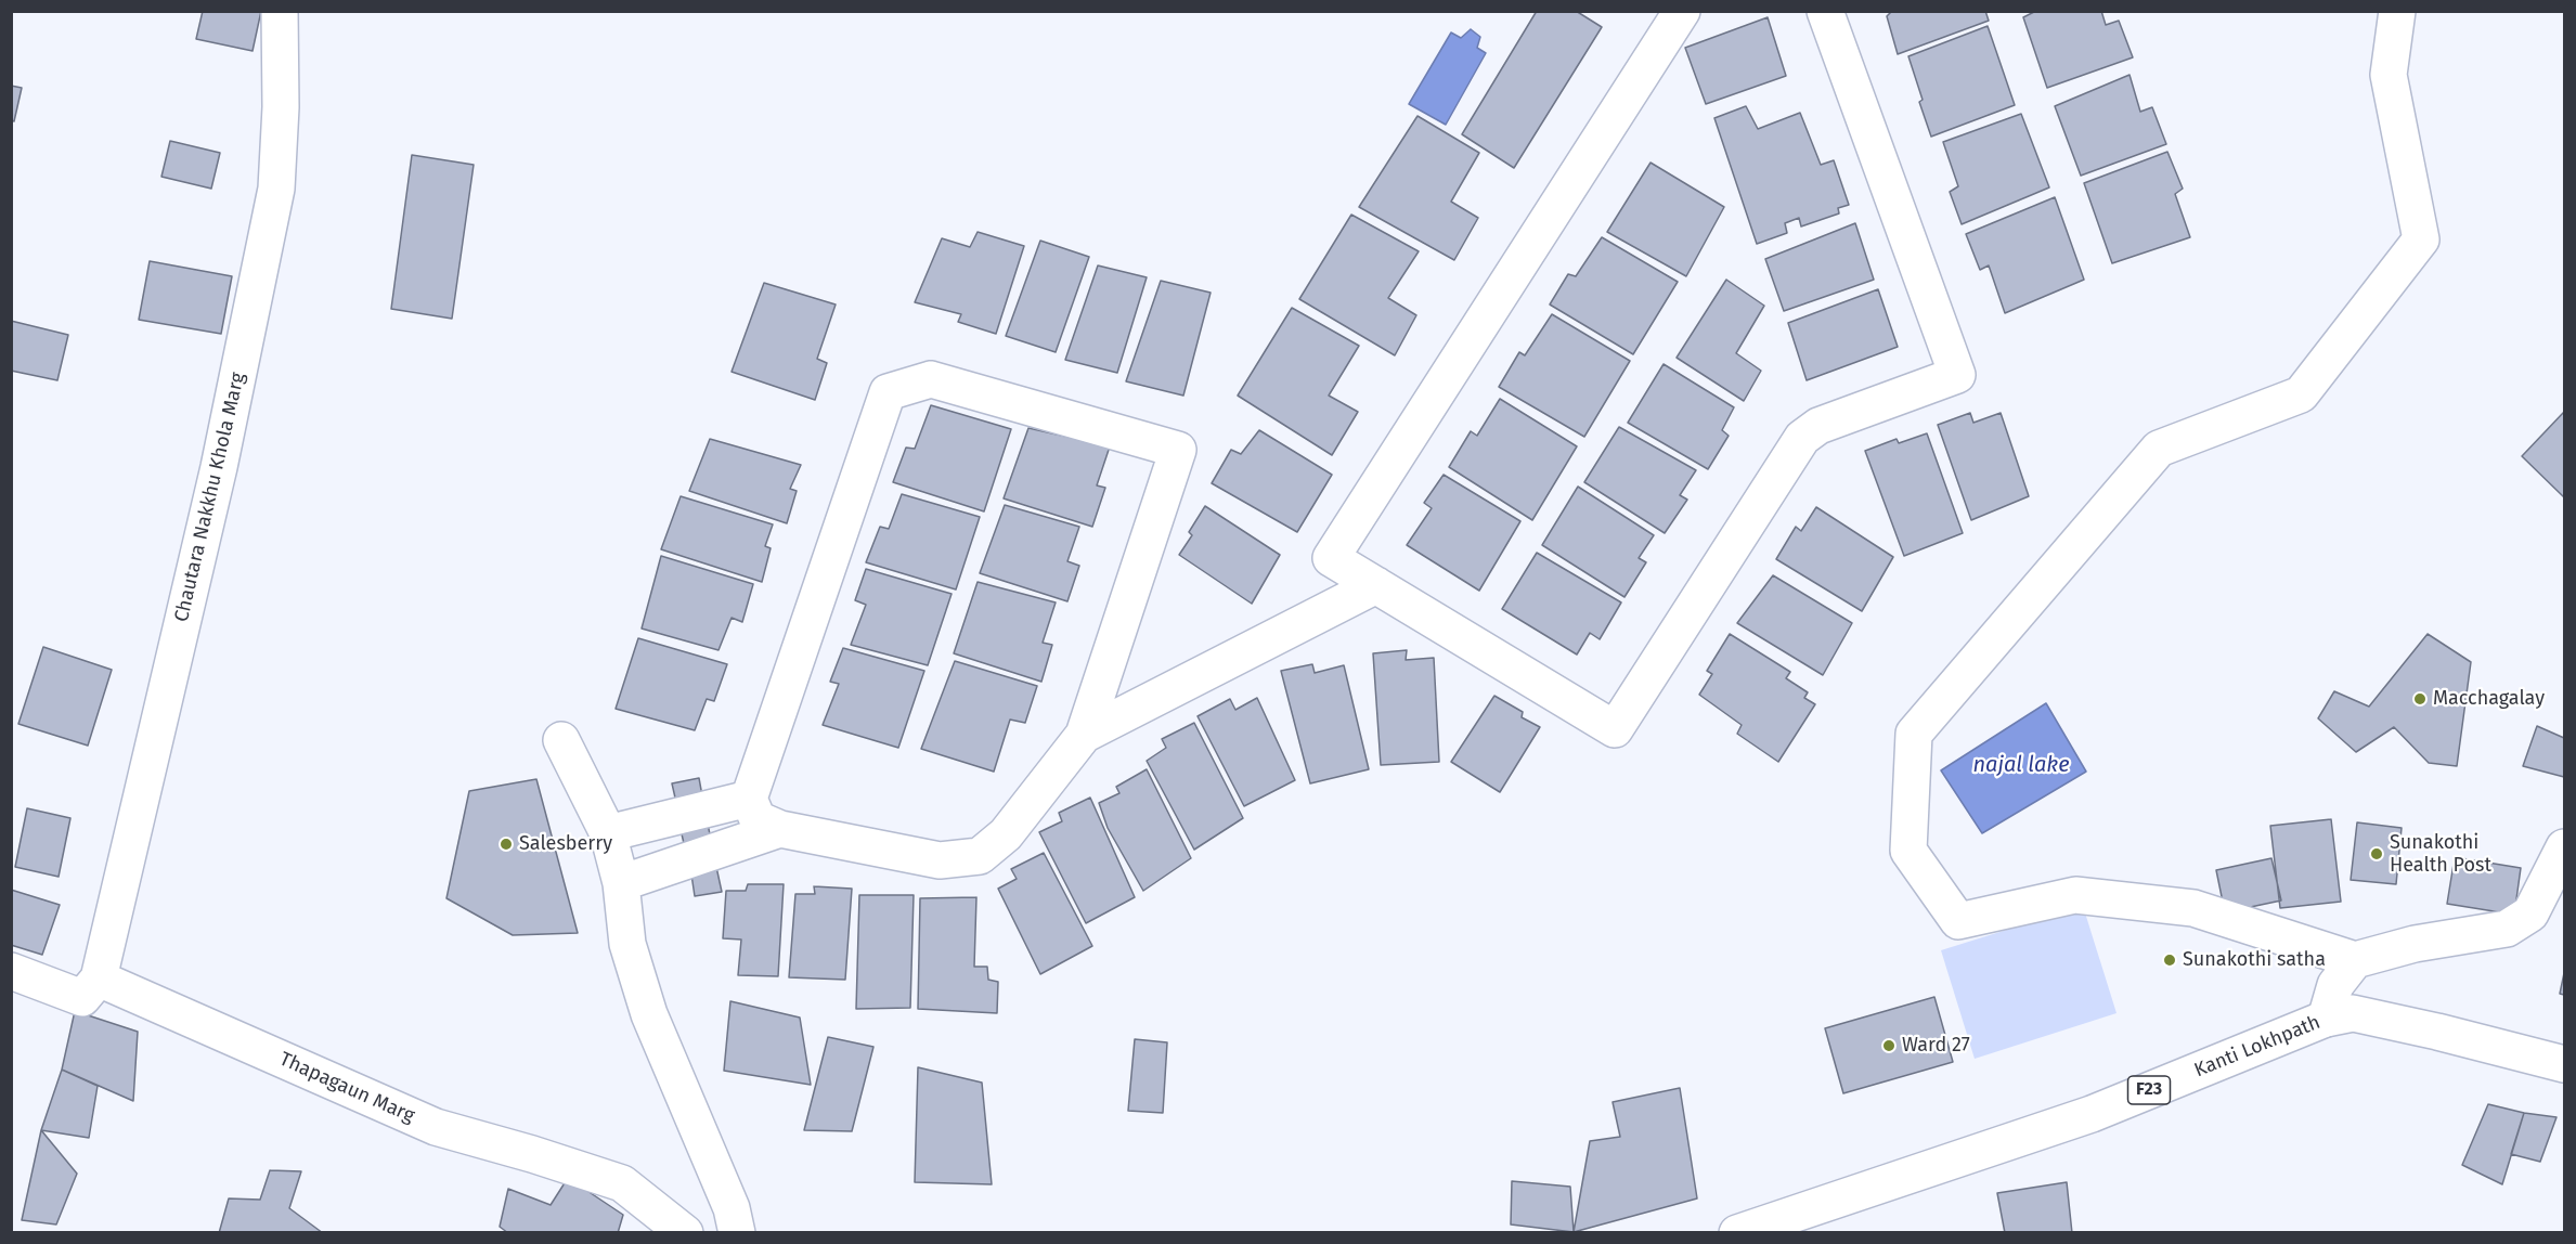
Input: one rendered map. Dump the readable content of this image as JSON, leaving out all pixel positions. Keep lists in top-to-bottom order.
{
  "streets": {
    "street": [
      "Chautara Nakkhu Khola Marg",
      "Kanti Lokhpath",
      "Thapagaun Marg",
      "F23"
    ]
  },
  "crossings": [
    ["Chautara Nakkhu Khola Marg", "Thapagaun Marg"]
  ],
  "water": ["najal lake"],
  "places": [
    "Macchagalay",
    "Salesberry",
    "Sunakothi Health Post",
    "Sunakothi satha",
    "Ward 27"
  ]
}
